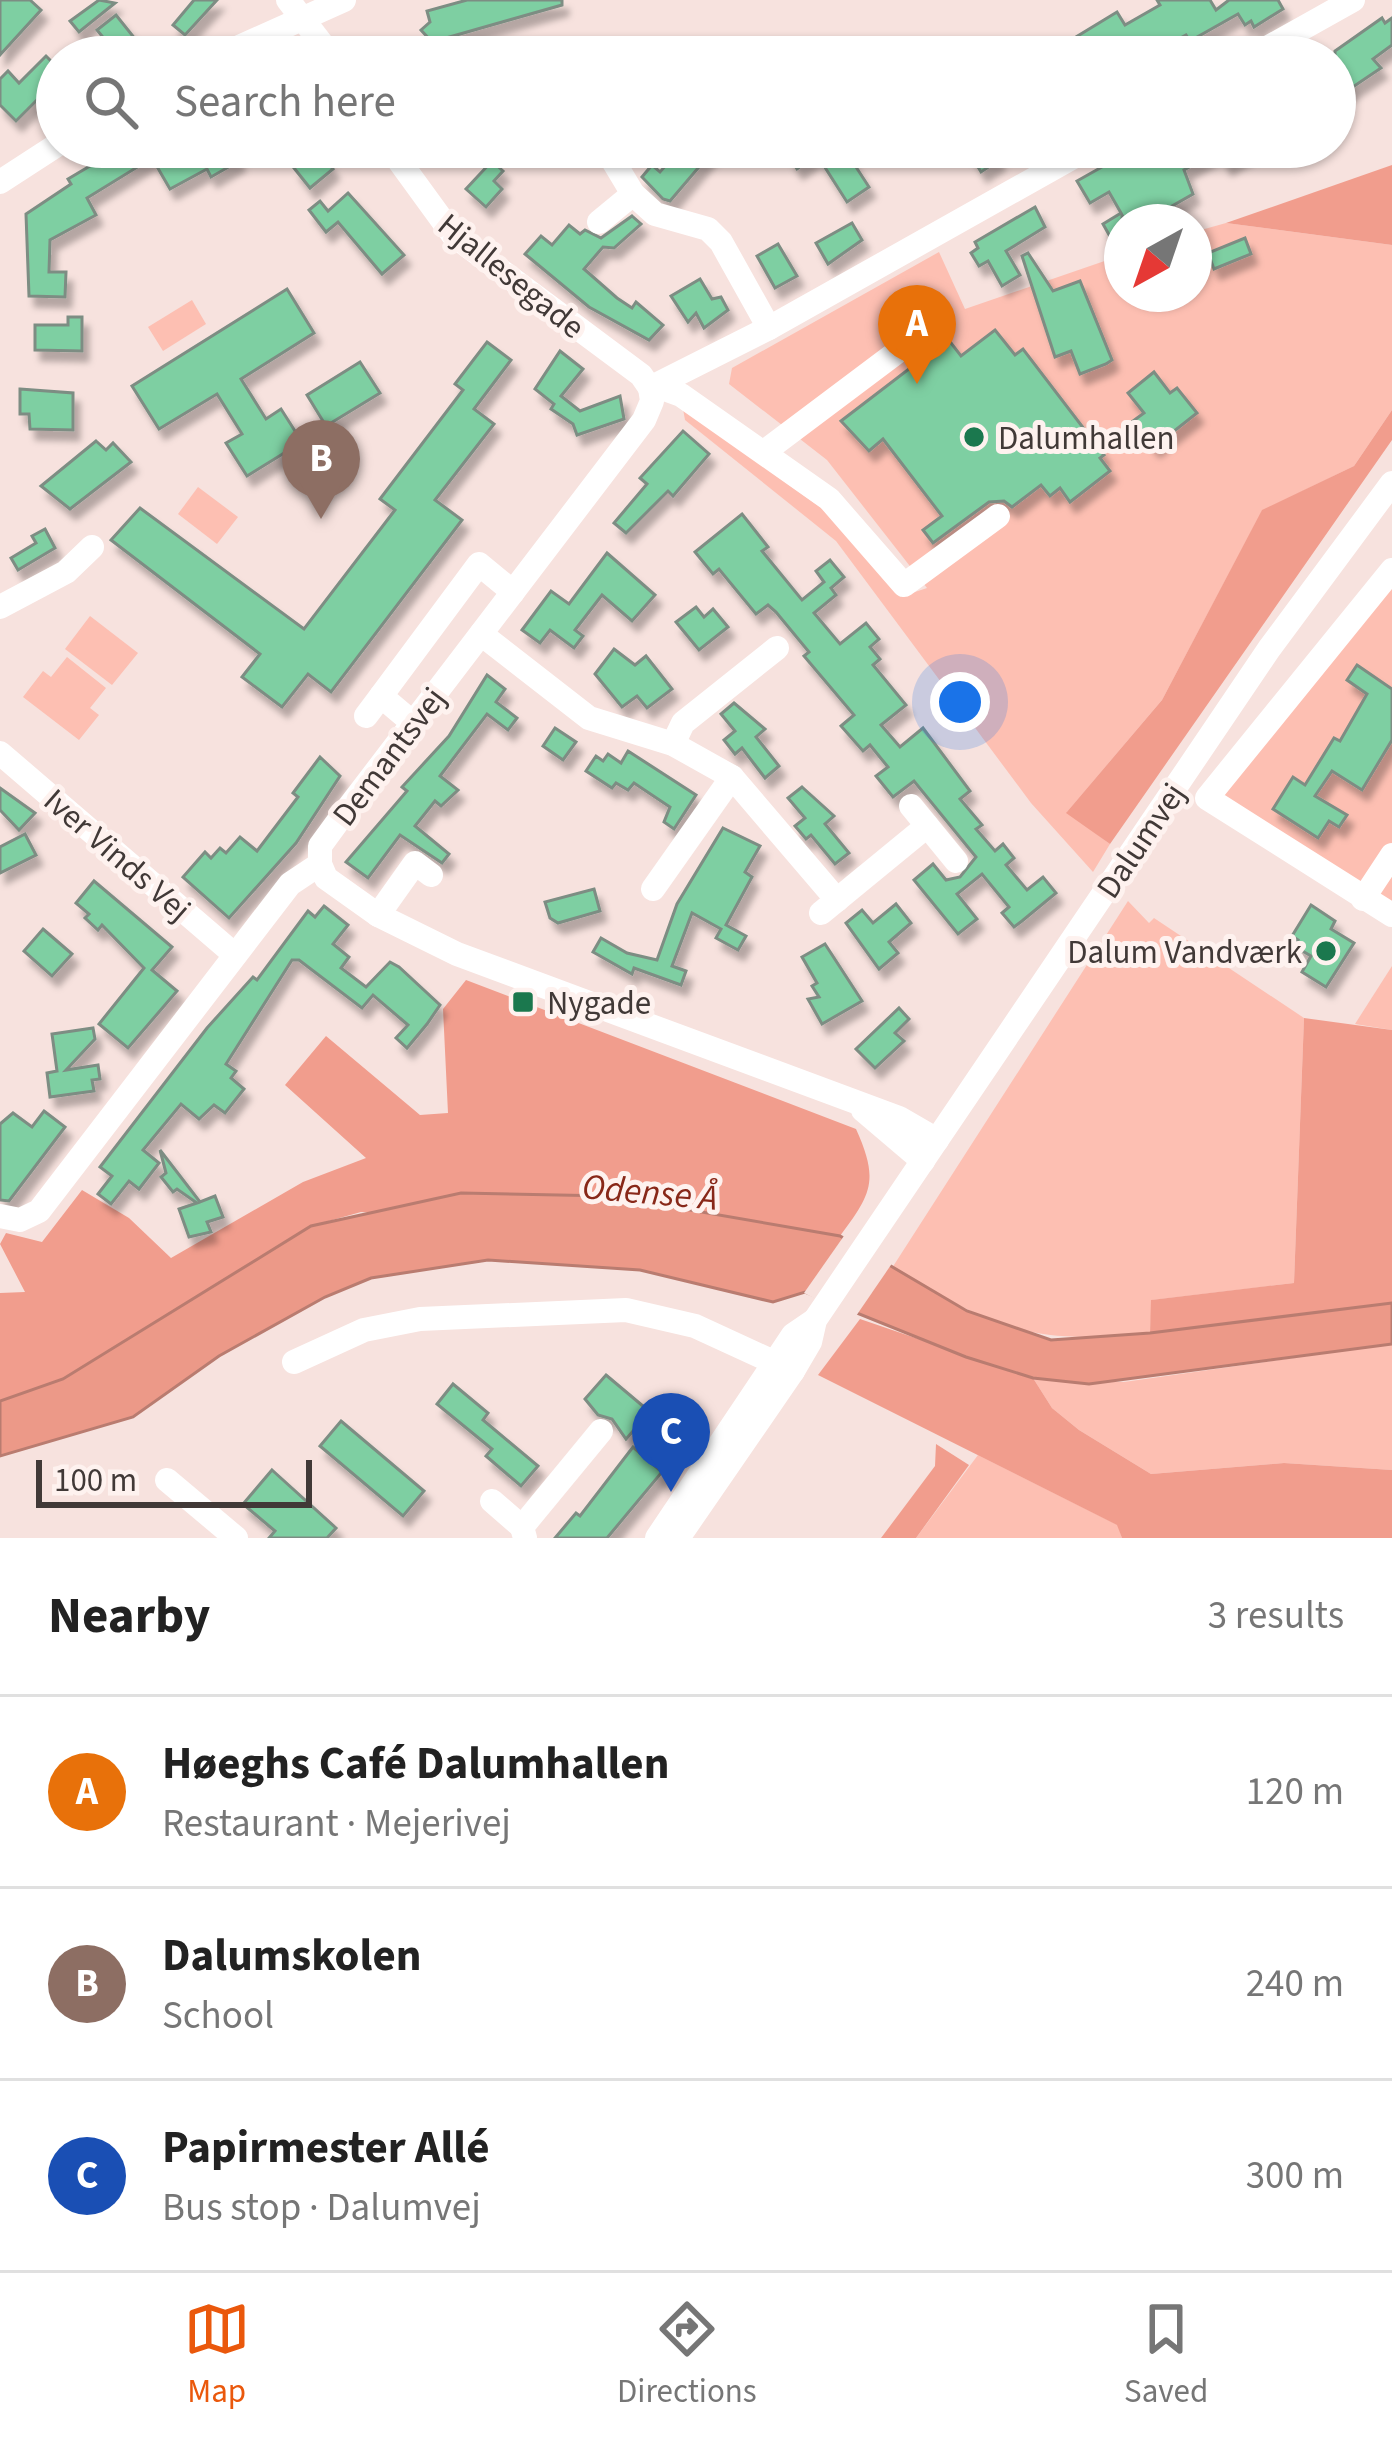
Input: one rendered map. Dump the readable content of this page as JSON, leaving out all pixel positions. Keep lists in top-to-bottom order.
{
  "streets": {
    "street": [
      "Hjallesegade",
      "Demantsvej",
      "Dalumvej",
      "Iver Vinds Vej"
    ]
  },
  "crossings": [
    ["Hjallesegade", "Demantsvej"],
    ["Demantsvej", "Iver Vinds Vej"]
  ],
  "water": ["Odense Å"],
  "places": {
    "other": ["Dalumhallen", "Dalum Vandværk"],
    "transit": ["Nygade"]
  },
  "scale_bar": "100 m",
  "north": "bottom left",
  "page": {
    "search": "Search here",
    "pins": ["A", "B", "C"],
    "scale": "100 m",
    "heading": ["Nearby", "3 results"],
    "list": [
      {
        "mark": "A",
        "name": "Høeghs Café Dalumhallen",
        "note": "Restaurant · Mejerivej",
        "value": "120 m"
      },
      {
        "mark": "B",
        "name": "Dalumskolen",
        "note": "School",
        "value": "240 m"
      },
      {
        "mark": "C",
        "name": "Papirmester Allé",
        "note": "Bus stop · Dalumvej",
        "value": "300 m"
      }
    ],
    "nav": ["Map", "Directions", "Saved"]
  }
}
